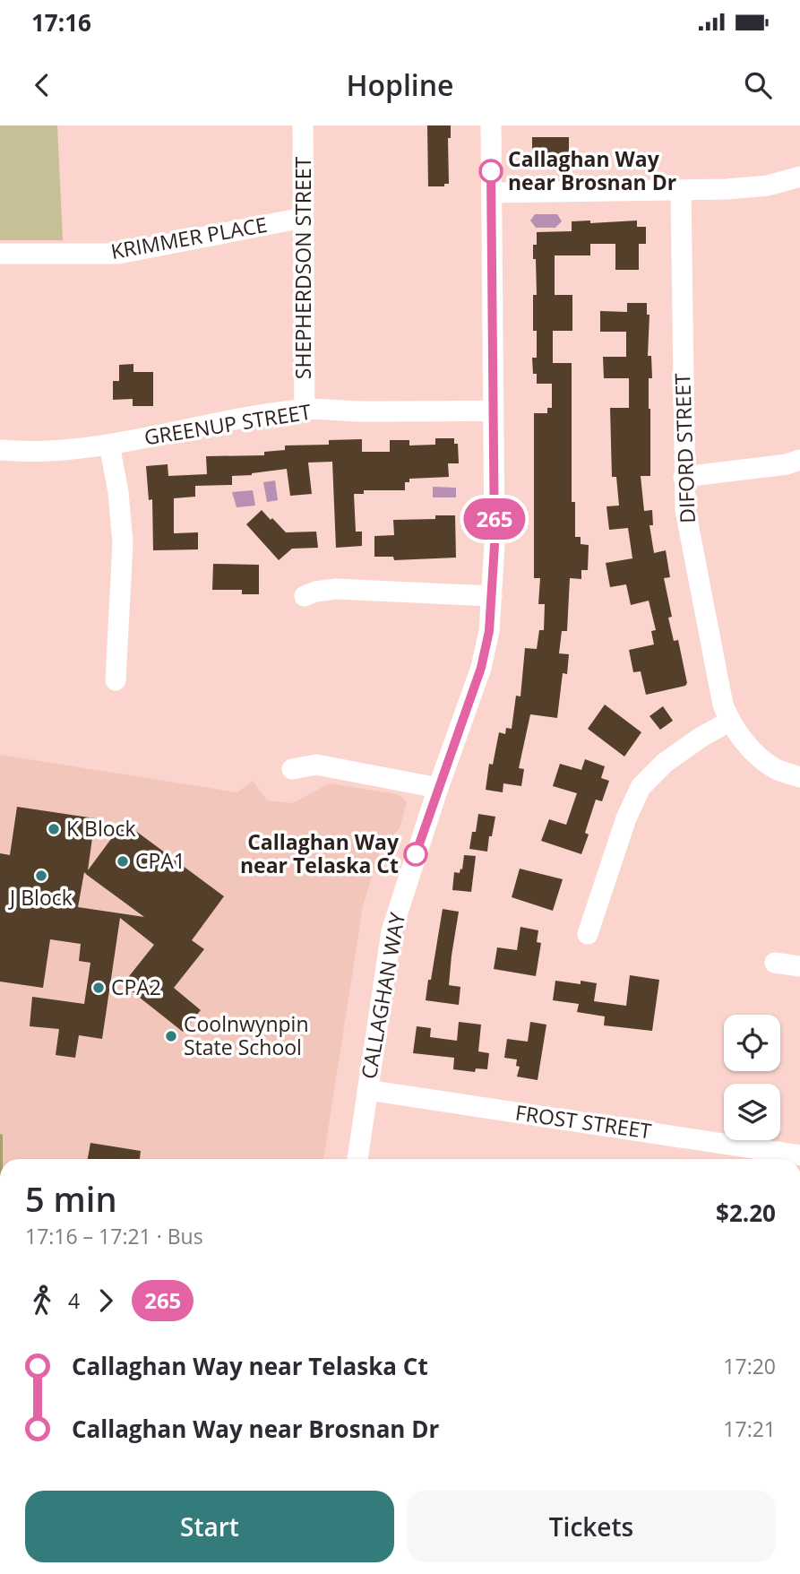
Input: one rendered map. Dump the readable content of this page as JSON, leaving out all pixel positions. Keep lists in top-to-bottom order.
{
  "streets": {
    "street": [
      "KRIMMER PLACE",
      "SHEPHERDSON STREET",
      "GREENUP STREET",
      "DIFORD STREET",
      "CALLAGHAN WAY",
      "FROST STREET"
    ]
  },
  "crossings": [
    ["KRIMMER PLACE", "SHEPHERDSON STREET"],
    ["SHEPHERDSON STREET", "GREENUP STREET"],
    ["GREENUP STREET", "CALLAGHAN WAY"],
    ["CALLAGHAN WAY", "FROST STREET"]
  ],
  "places": [
    "Callaghan Way near Brosnan Dr",
    "K Block",
    "Callaghan Way near Telaska Ct",
    "CPA1",
    "J Block",
    "CPA2",
    "Coolnwynpin State School"
  ],
  "lines": ["bus line 265"],
  "page": {
    "status": "17:16",
    "header": "Hopline",
    "on_map": "265",
    "heading": ["5 min", "17:16 – 17:21 · Bus", "$2.20"],
    "legs": ["4", "265"],
    "list": [
      {
        "name": "Callaghan Way near Telaska Ct",
        "value": "17:20"
      },
      {
        "name": "Callaghan Way near Brosnan Dr",
        "value": "17:21"
      }
    ],
    "buttons": ["Start", "Tickets"]
  }
}
